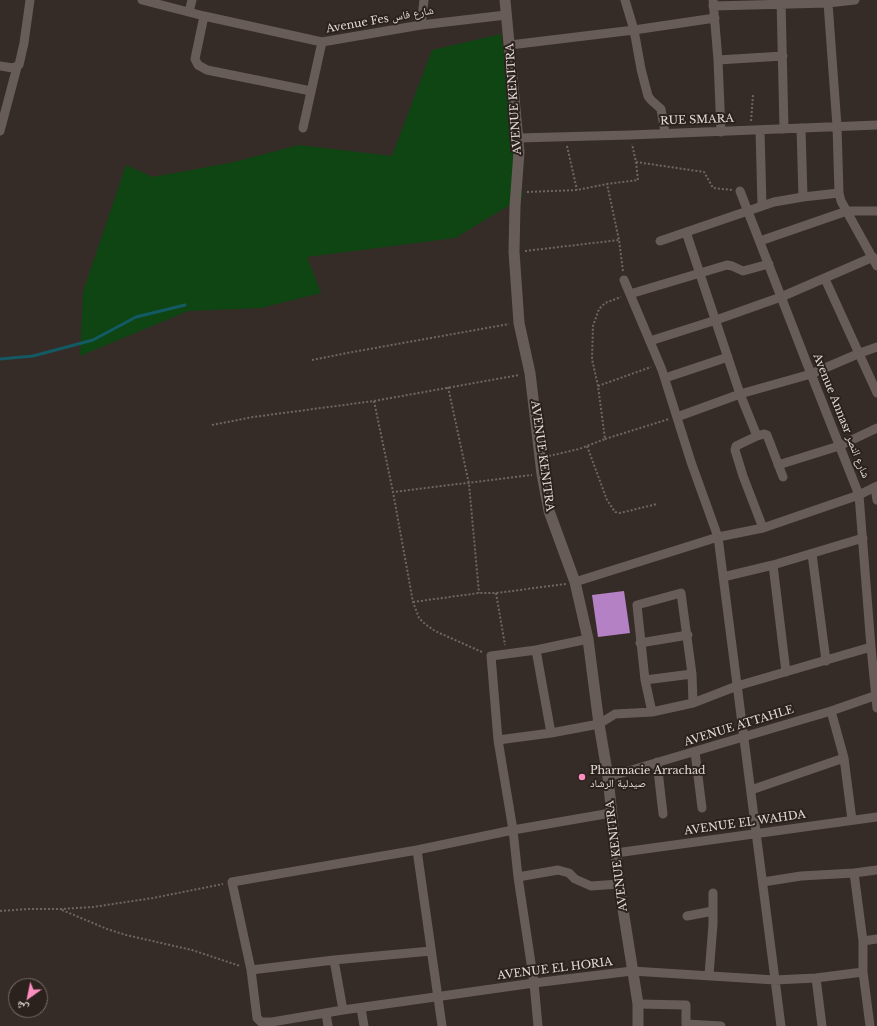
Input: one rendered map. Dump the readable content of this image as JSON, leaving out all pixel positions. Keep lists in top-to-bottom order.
{
  "streets": {
    "street": [
      "Avenue Fes شارع فاس",
      "AVENUE KENITRA",
      "RUE SMARA",
      "Avenue Annasr شارع النصر",
      "AVENUE ATTAHLE",
      "AVENUE EL WAHDA",
      "AVENUE EL HORIA"
    ]
  },
  "crossings": [
    ["Avenue Fes شارع فاس", "AVENUE KENITRA"],
    ["AVENUE KENITRA", "RUE SMARA"],
    ["AVENUE KENITRA", "AVENUE ATTAHLE"],
    ["AVENUE KENITRA", "AVENUE EL WAHDA"],
    ["AVENUE KENITRA", "AVENUE EL HORIA"],
    ["Avenue Annasr شارع النصر", "AVENUE ATTAHLE"]
  ],
  "places": ["Pharmacie Arrachad صيدلية الرشاد"],
  "north": "bottom left"
}
